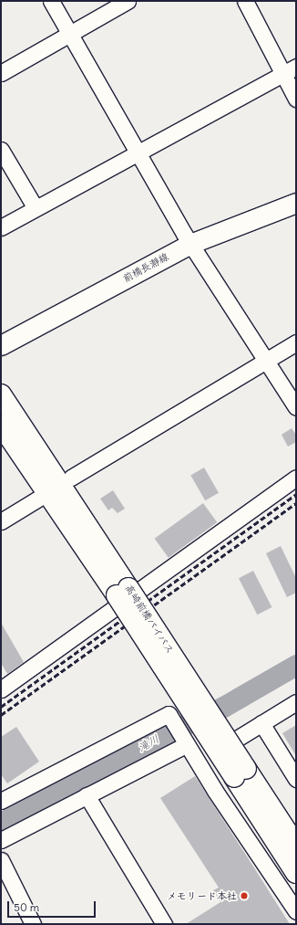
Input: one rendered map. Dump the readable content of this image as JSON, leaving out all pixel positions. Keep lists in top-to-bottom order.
{
  "streets": {
    "highway": ["高崎前橋バイパス"],
    "main road": ["前橋長瀞線"]
  },
  "water": ["滝川"],
  "places": ["メモリード本社"],
  "scale_bar": "50 m"
}
